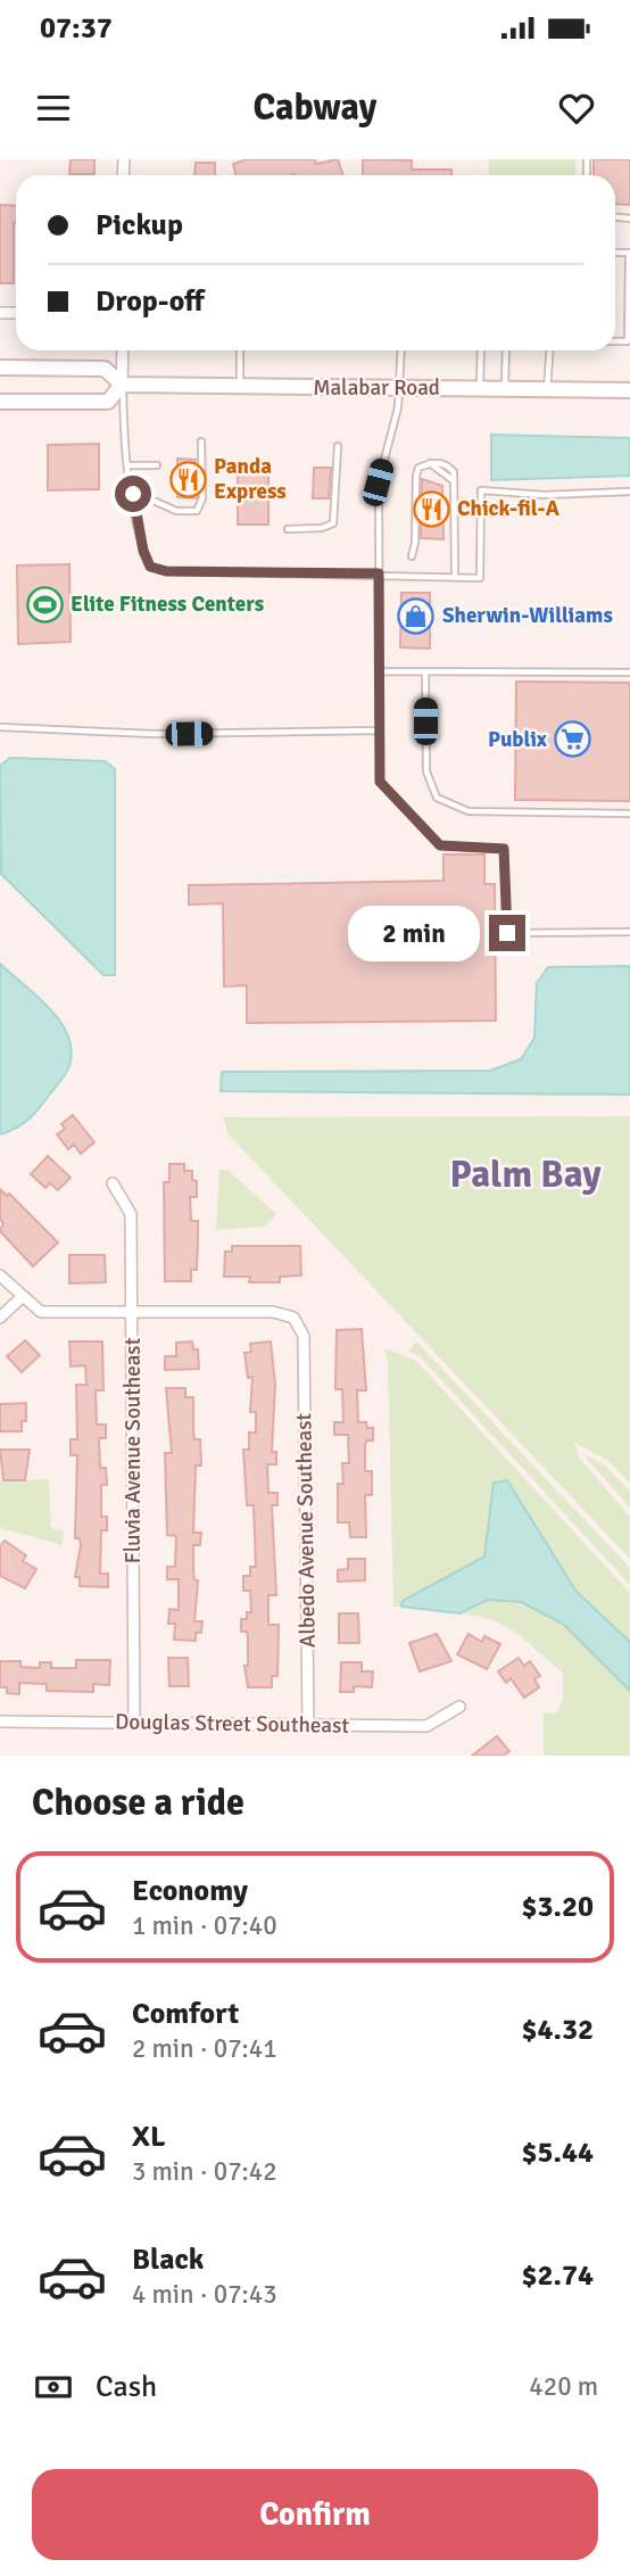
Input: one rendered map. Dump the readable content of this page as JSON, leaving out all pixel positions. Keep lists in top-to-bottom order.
{
  "streets": {
    "main road": ["Malabar Road"],
    "street": ["Fluvia Avenue Southeast", "Albedo Avenue Southeast", "Douglas Street Southeast"]
  },
  "crossings": [
    ["Fluvia Avenue Southeast", "Albedo Avenue Southeast"],
    ["Fluvia Avenue Southeast", "Douglas Street Southeast"],
    ["Albedo Avenue Southeast", "Douglas Street Southeast"]
  ],
  "districts": ["Palm Bay"],
  "places": {
    "restaurant": ["Panda Express", "Chick-fil-A"],
    "sports": ["Elite Fitness Centers"],
    "shop": ["Sherwin-Williams"],
    "supermarket": ["Publix"]
  },
  "page": {
    "status": "07:37",
    "header": "Cabway",
    "banner": ["Pickup", "Drop-off"],
    "bubble": "2 min",
    "heading": "Choose a ride",
    "list": [
      {
        "name": "Economy",
        "note": "1 min · 07:40",
        "value": "$3.20"
      },
      {
        "name": "Comfort",
        "note": "2 min · 07:41",
        "value": "$4.32"
      },
      {
        "name": "XL",
        "note": "3 min · 07:42",
        "value": "$5.44"
      },
      {
        "name": "Black",
        "note": "4 min · 07:43",
        "value": "$2.74"
      }
    ],
    "pay": ["Cash", "420 m"],
    "buttons": "Confirm"
  }
}
